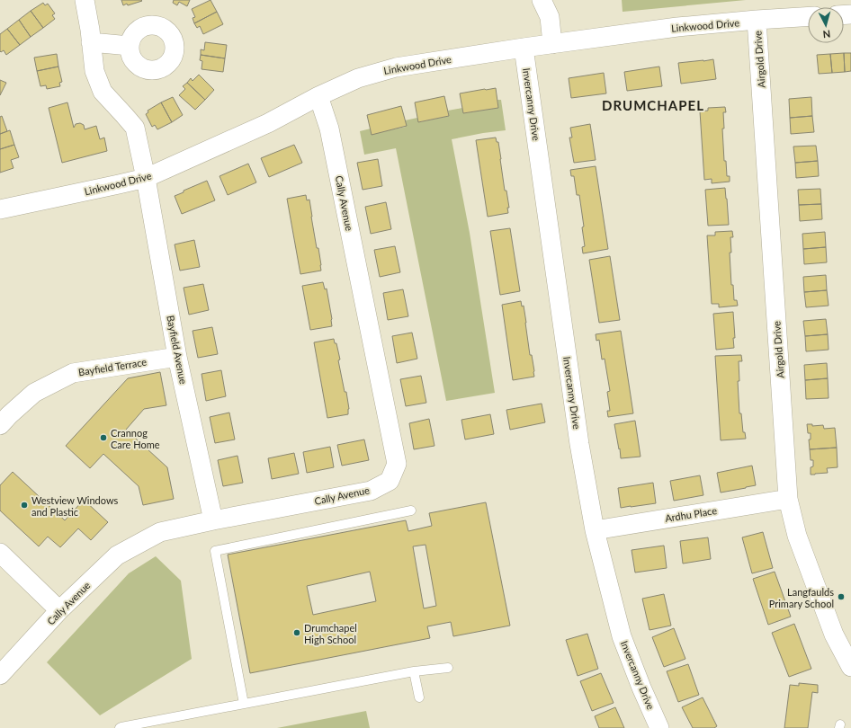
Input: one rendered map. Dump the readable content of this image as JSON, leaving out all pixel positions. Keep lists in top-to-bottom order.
{
  "streets": {
    "street": [
      "Linkwood Drive",
      "Airgold Drive",
      "Invercanny Drive",
      "Cally Avenue",
      "Bayfield Avenue",
      "Bayfield Terrace",
      "Ardhu Place"
    ]
  },
  "crossings": [
    ["Linkwood Drive", "Airgold Drive"],
    ["Linkwood Drive", "Invercanny Drive"],
    ["Linkwood Drive", "Cally Avenue"],
    ["Linkwood Drive", "Bayfield Avenue"],
    ["Airgold Drive", "Ardhu Place"],
    ["Invercanny Drive", "Ardhu Place"],
    ["Cally Avenue", "Bayfield Avenue"],
    ["Bayfield Avenue", "Bayfield Terrace"]
  ],
  "districts": ["DRUMCHAPEL"],
  "places": [
    "Crannog Care Home",
    "Westview Windows and Plastic",
    "Langfaulds Primary School",
    "Drumchapel High School"
  ],
  "north": "bottom"
}
